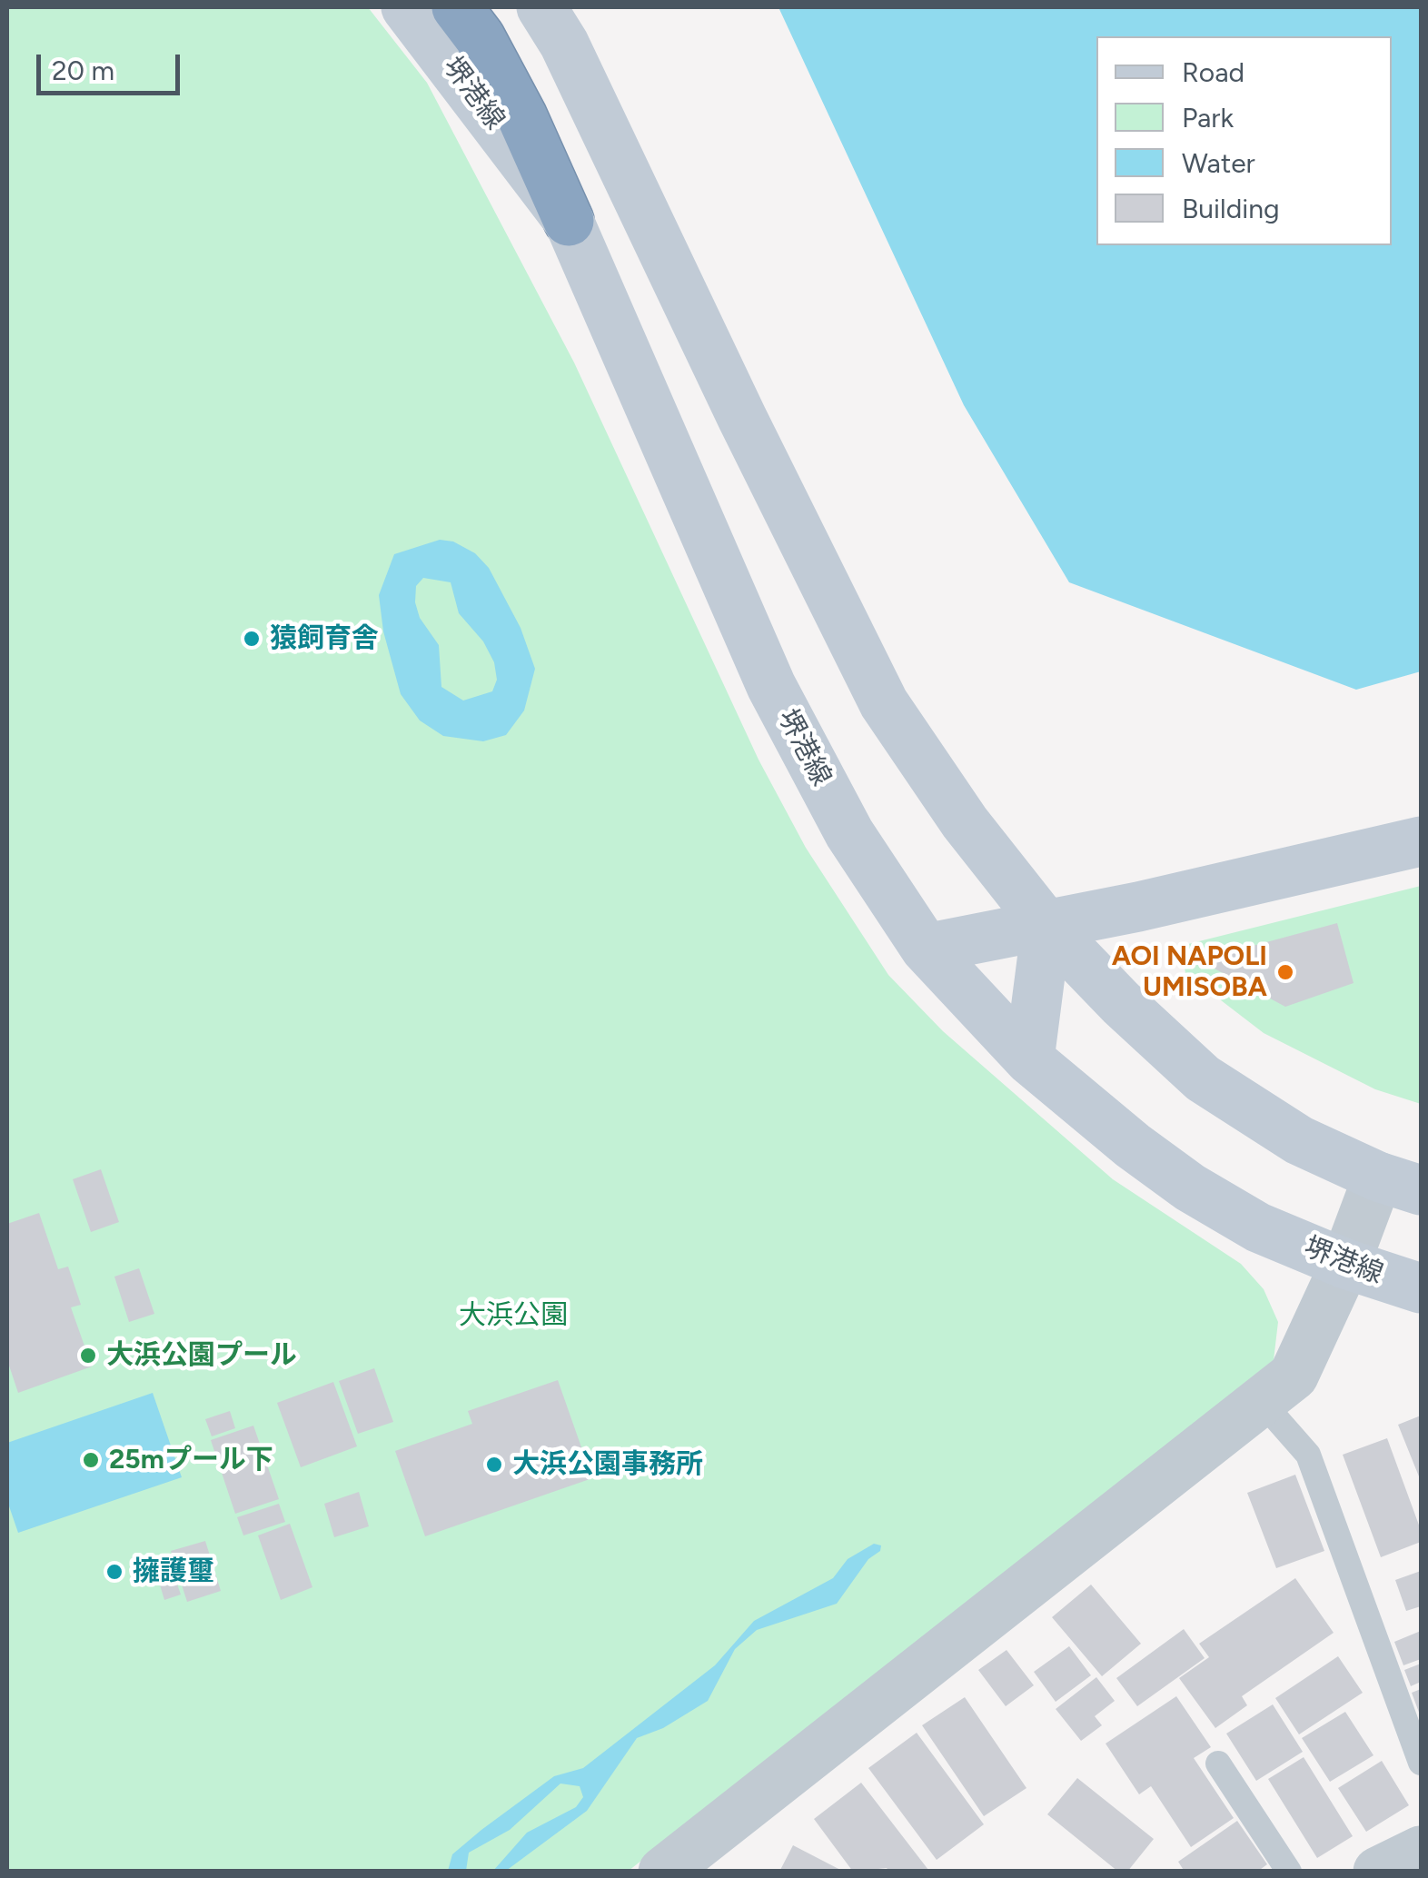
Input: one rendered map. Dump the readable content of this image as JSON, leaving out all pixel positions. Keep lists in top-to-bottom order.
{
  "streets": {
    "main road": ["堺港線"]
  },
  "parks": ["大浜公園"],
  "places": [
    "猿飼育舎",
    "AOI NAPOLI UMISOBA",
    "大浜公園プール",
    "25mプール下",
    "大浜公園事務所",
    "擁護璽"
  ],
  "legend": [
    "Road",
    "Park",
    "Water",
    "Building"
  ],
  "scale_bar": "20 m"
}
